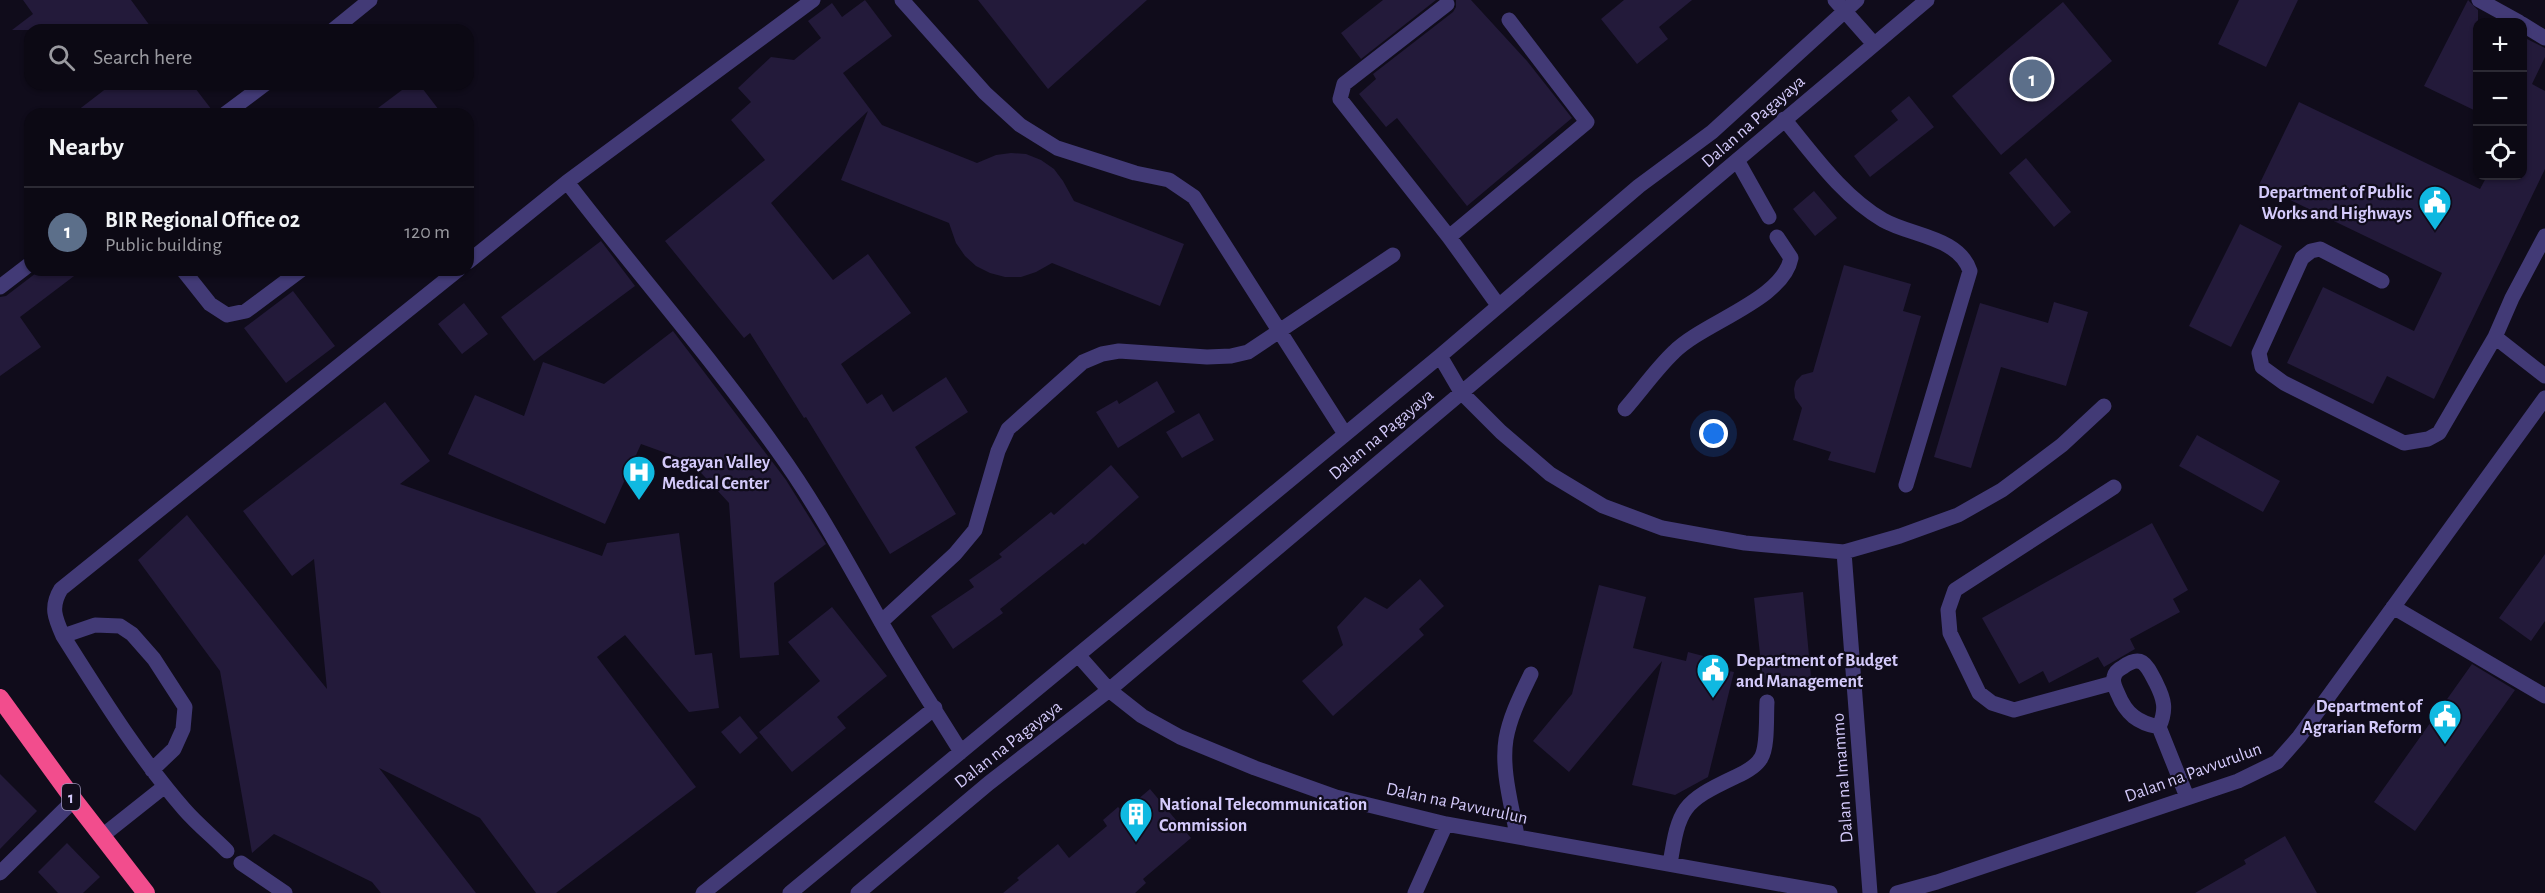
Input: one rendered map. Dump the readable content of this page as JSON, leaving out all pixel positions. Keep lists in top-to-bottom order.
{
  "streets": {
    "highway": ["1"],
    "street": ["Dalan na Pagayaya", "Dalan na Pavvurulun", "Dalan na Imammo"]
  },
  "crossings": [
    ["Dalan na Pagayaya", "Dalan na Pavvurulun"]
  ],
  "places": {
    "public building": ["Department of Public Works and Highways", "Department of Budget and Management", "Department of Agrarian Reform"],
    "hospital": ["Cagayan Valley Medical Center"],
    "building": ["National Telecommunication Commission"]
  },
  "page": {
    "map_buttons": ["+", "−"],
    "search": "Search here",
    "pins": "1",
    "heading": "Nearby",
    "list": [
      {
        "mark": "1",
        "name": "BIR Regional Office 02",
        "note": "Public building",
        "value": "120 m"
      }
    ]
  }
}
